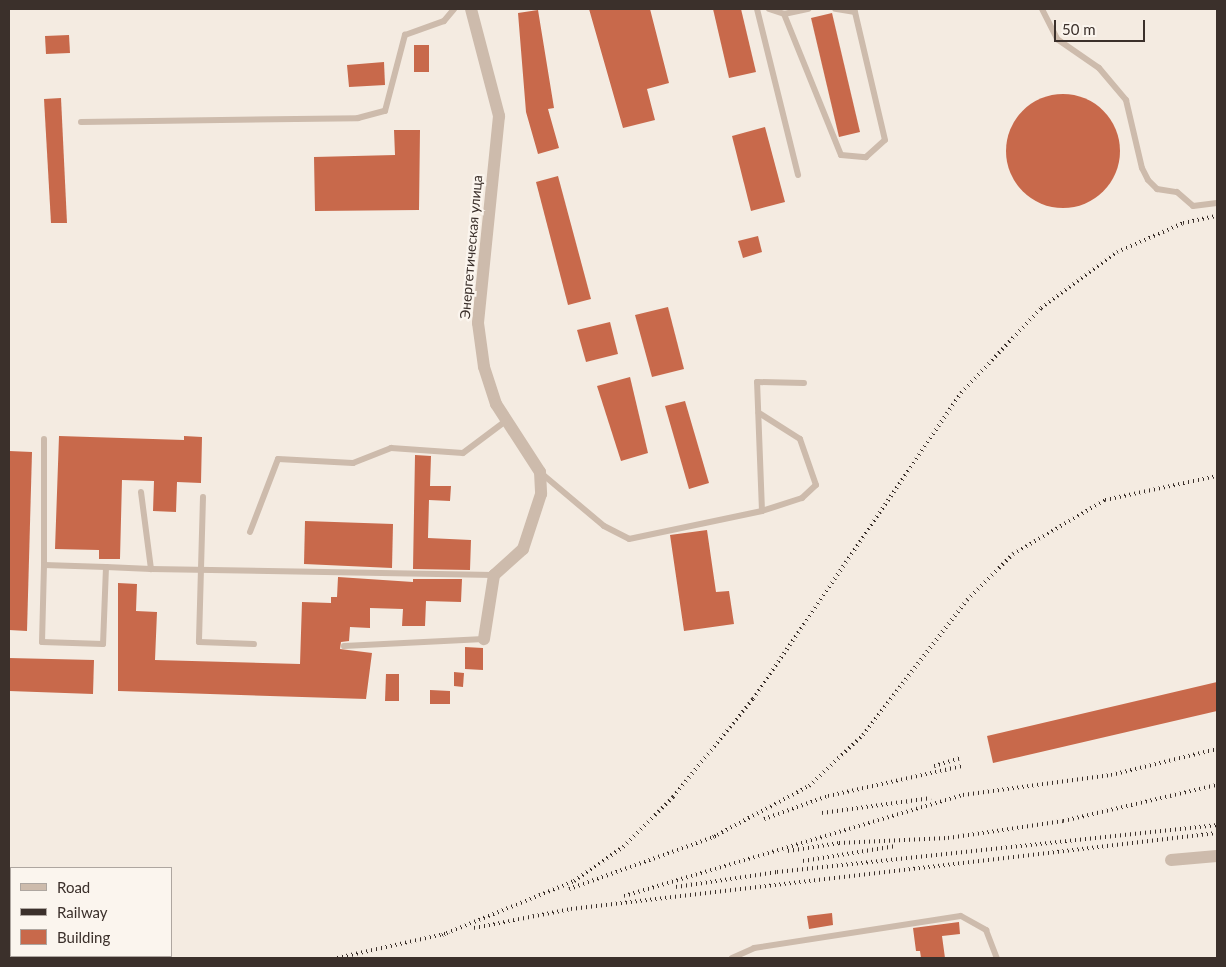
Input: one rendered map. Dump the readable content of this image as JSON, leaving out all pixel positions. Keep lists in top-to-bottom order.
{
  "streets": {
    "street": ["Энергетическая улица"]
  },
  "legend": ["Road", "Railway", "Building"],
  "scale_bar": "50 m"
}
